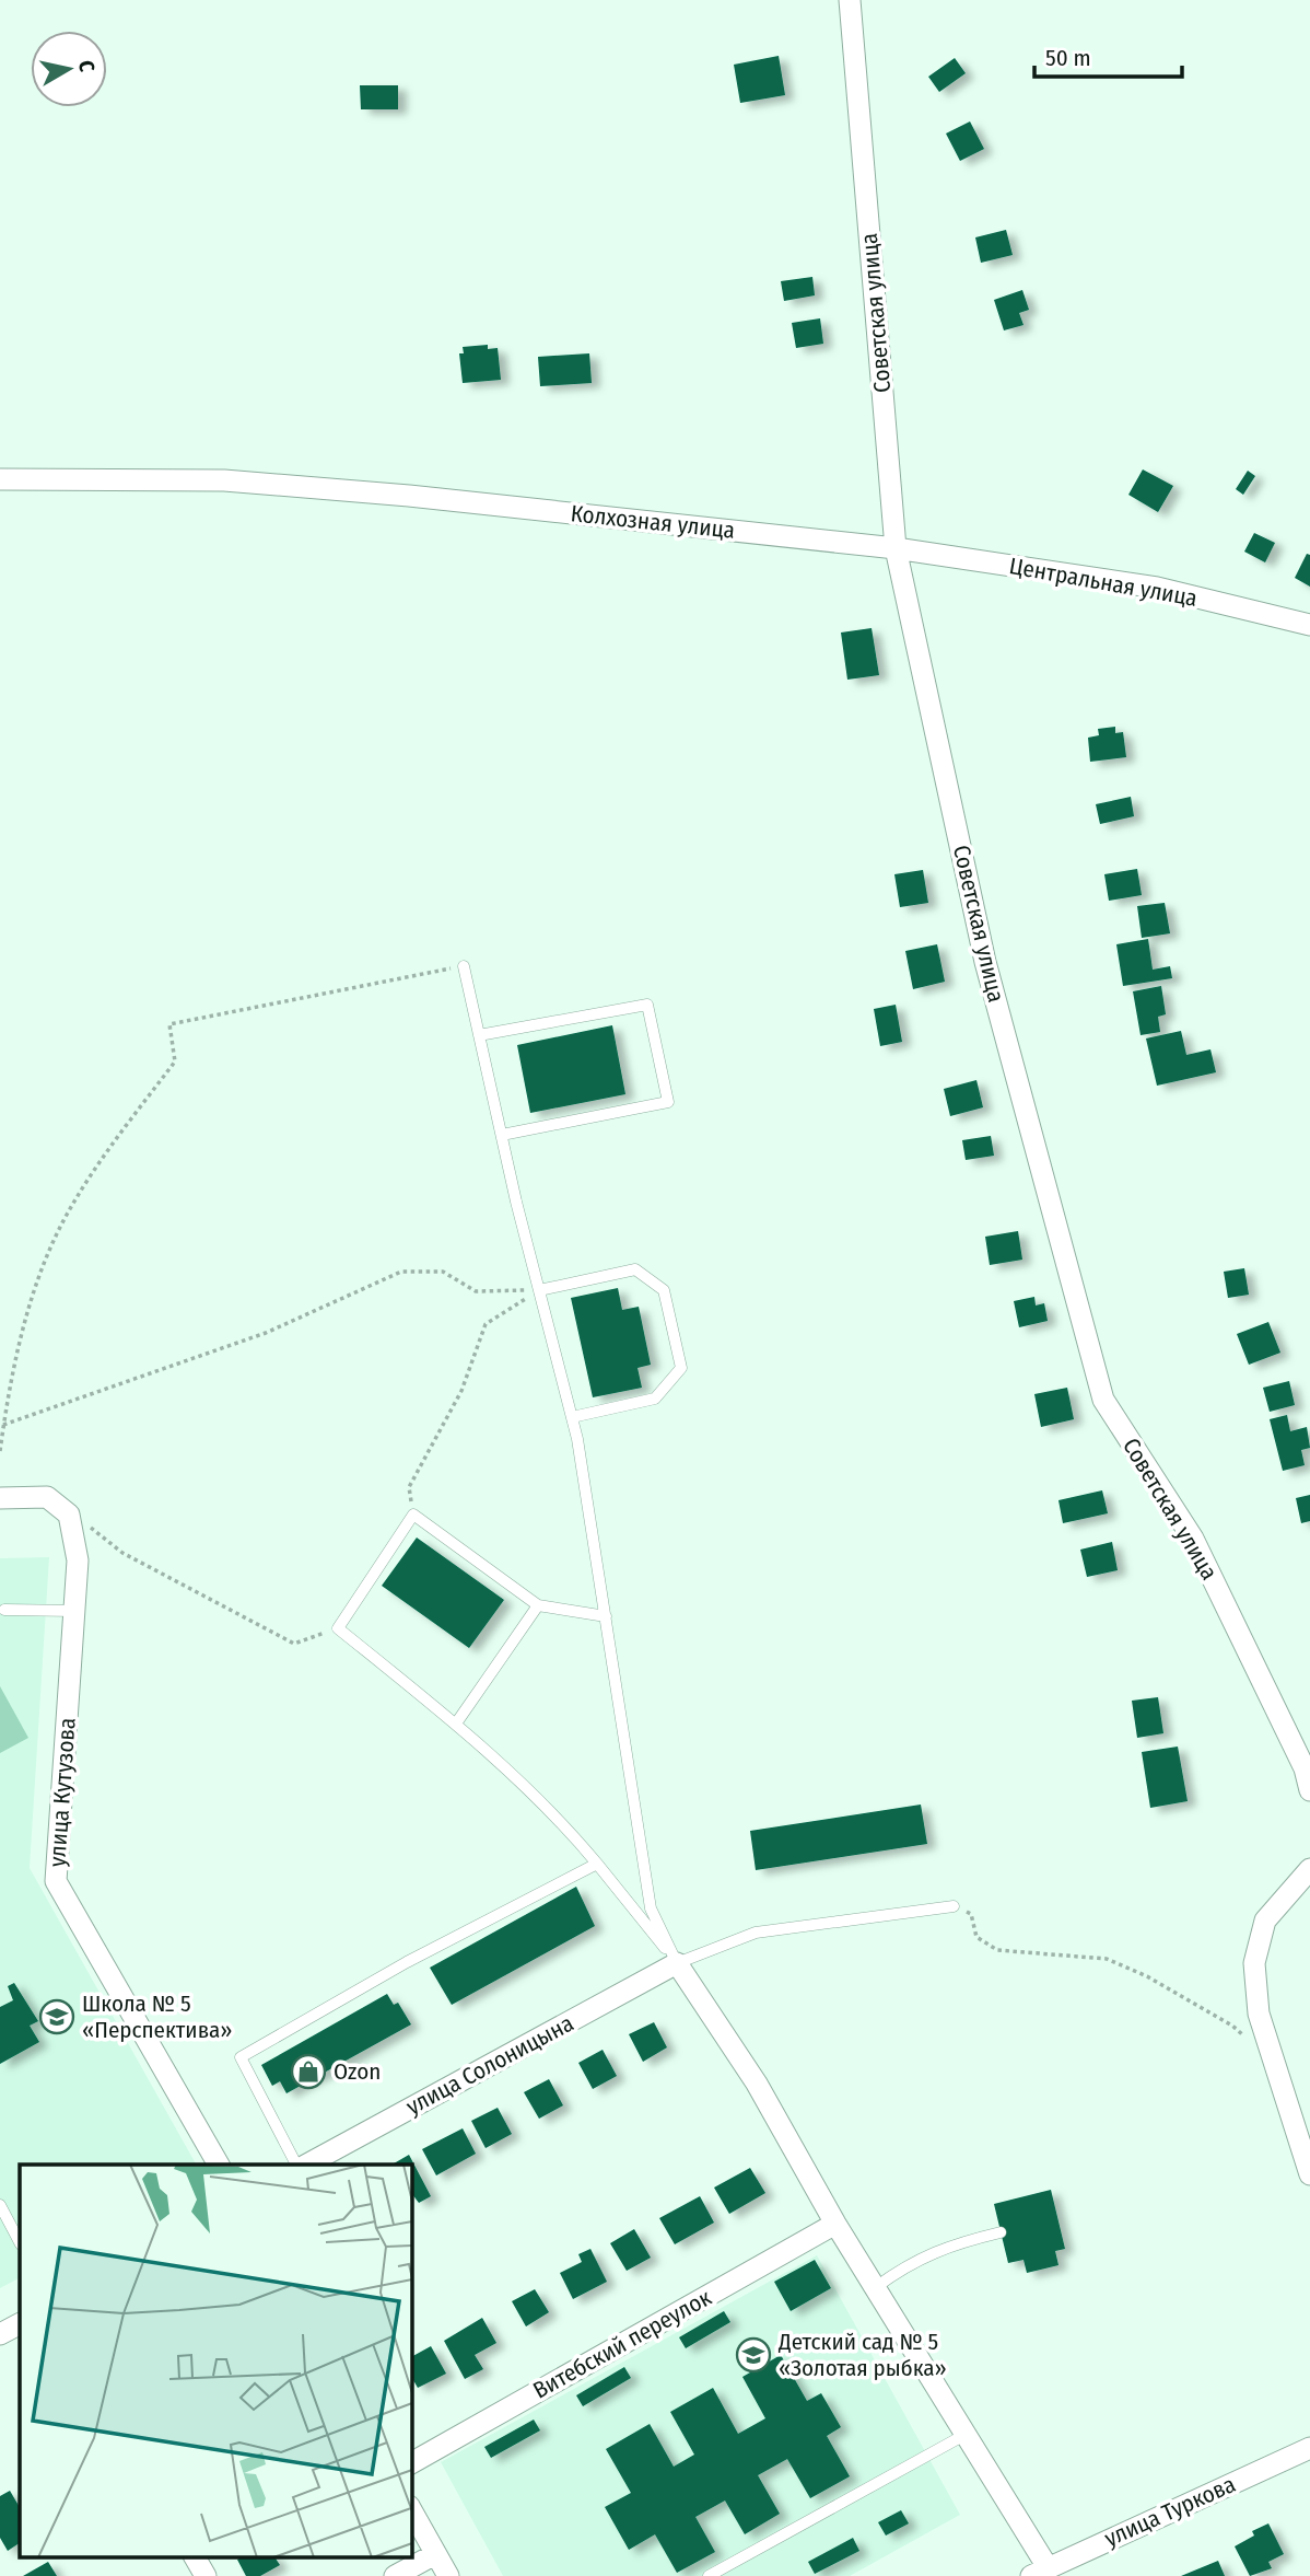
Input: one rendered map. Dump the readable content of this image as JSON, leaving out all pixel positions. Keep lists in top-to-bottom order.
{
  "streets": {
    "street": [
      "Советская улица",
      "Колхозная улица",
      "Центральная улица",
      "улица Кутузова",
      "улица Солоницына",
      "Витебский переулок",
      "улица Туркова"
    ]
  },
  "crossings": [
    ["Советская улица", "Колхозная улица"],
    ["Советская улица", "Центральная улица"],
    ["Колхозная улица", "Центральная улица"]
  ],
  "places": {
    "school or university": ["Школа № 5 «Перспектива»", "Детский сад № 5 «Золотая рыбка»"],
    "shop": ["Ozon"]
  },
  "scale_bar": "50 m",
  "north": "right"
}
